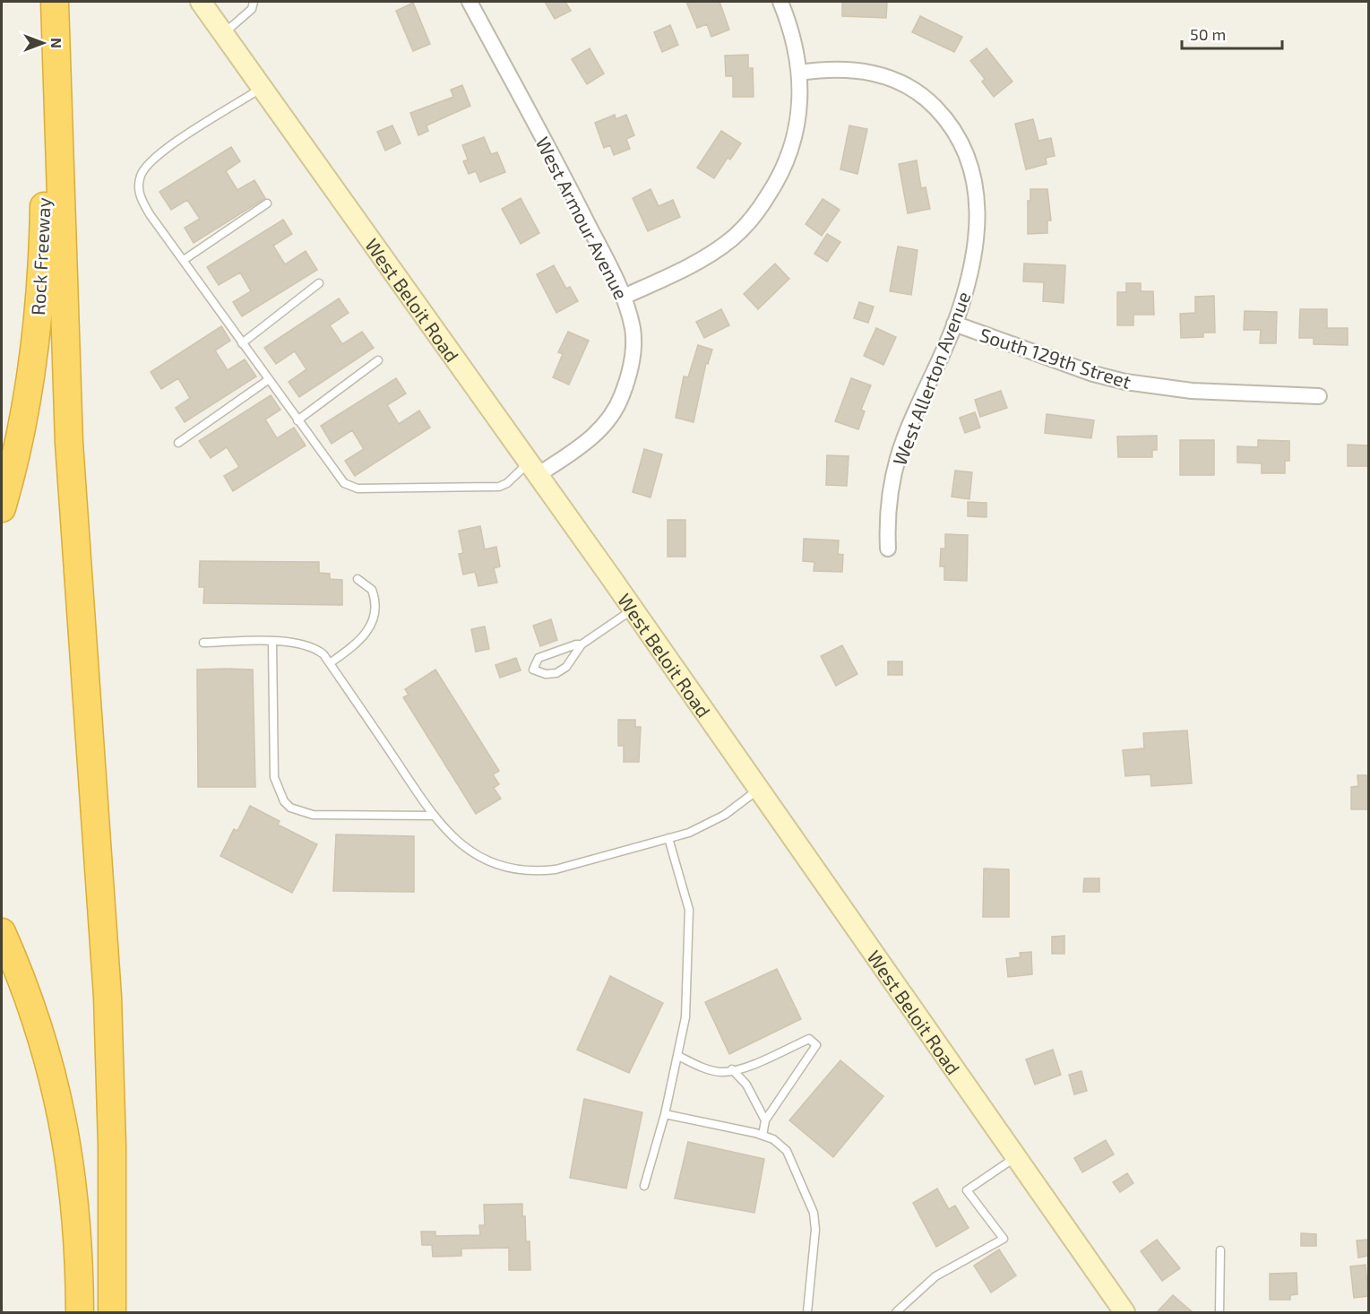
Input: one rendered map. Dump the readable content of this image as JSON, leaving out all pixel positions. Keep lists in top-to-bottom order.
{
  "streets": {
    "highway": ["Rock Freeway"],
    "main road": ["West Beloit Road"],
    "street": ["West Armour Avenue", "South 129th Street", "West Allerton Avenue"]
  },
  "crossings": [
    ["West Armour Avenue", "West Beloit Road"],
    ["South 129th Street", "West Allerton Avenue"]
  ],
  "scale_bar": "50 m",
  "north": "right"
}
